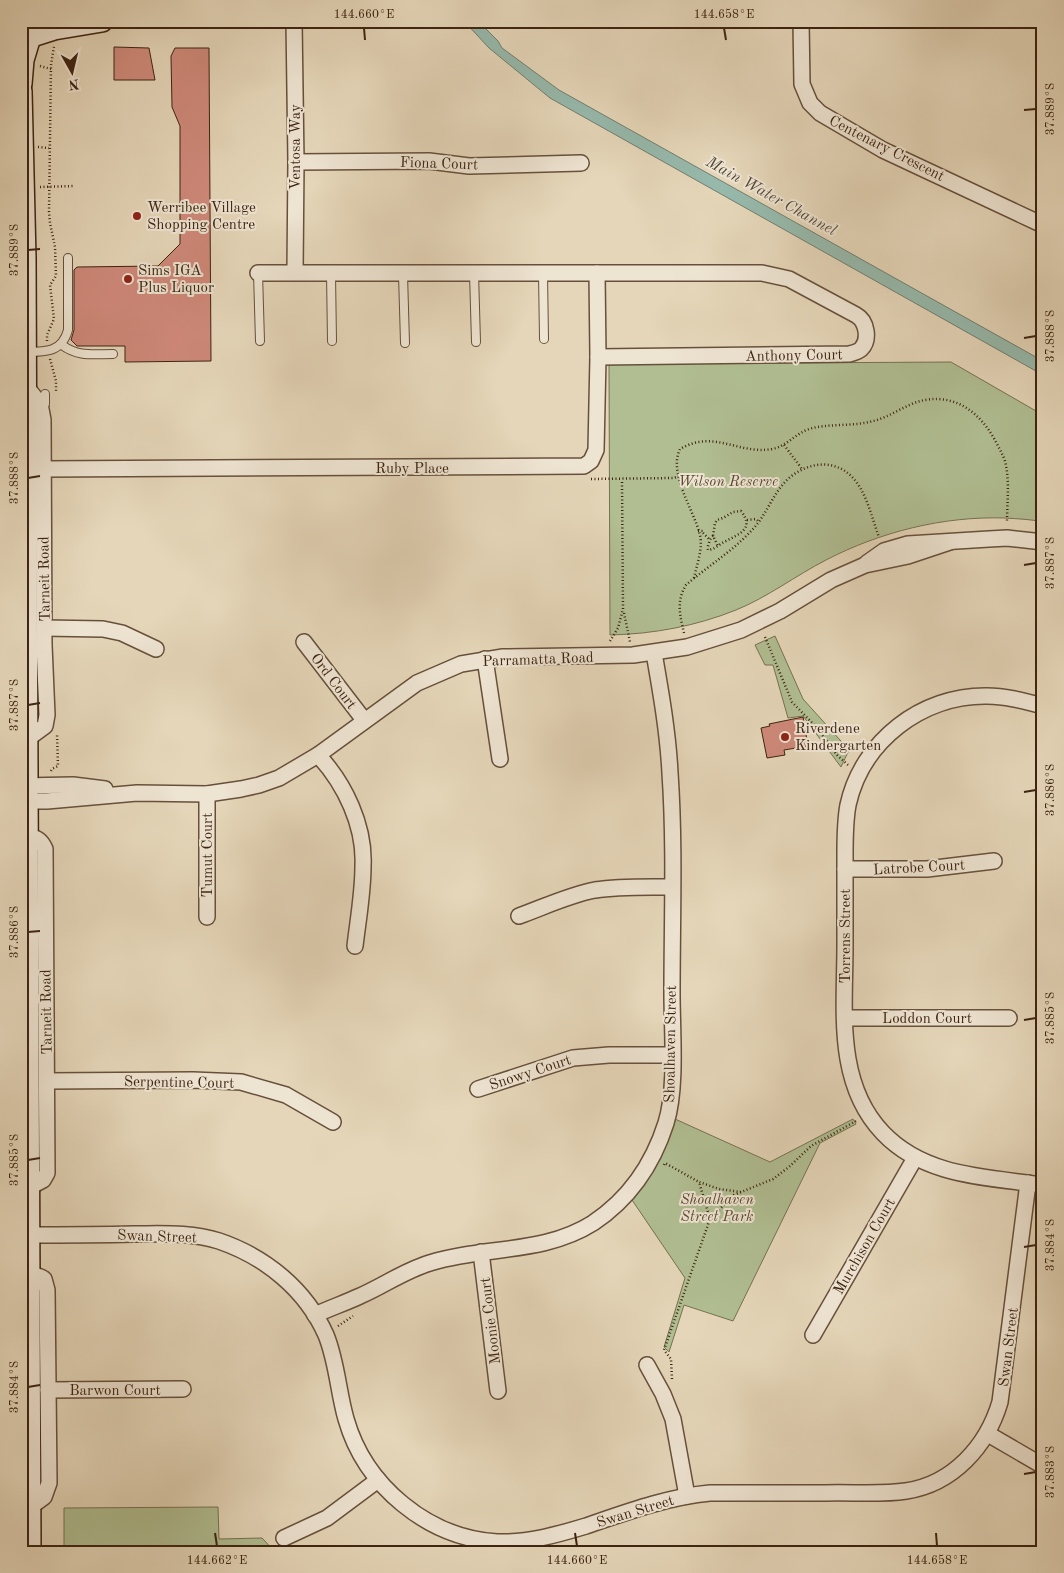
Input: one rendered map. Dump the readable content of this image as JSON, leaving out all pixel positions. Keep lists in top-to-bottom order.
{
  "streets": {
    "main road": ["Tarneit Road"],
    "street": [
      "Ventosa Way",
      "Centenary Crescent",
      "Fiona Court",
      "Anthony Court",
      "Ruby Place",
      "Parramatta Road",
      "Ord Court",
      "Tumut Court",
      "Latrobe Court",
      "Torrens Street",
      "Loddon Court",
      "Shoalhaven Street",
      "Snowy Court",
      "Serpentine Court",
      "Swan Street",
      "Murchison Court",
      "Moonie Court",
      "Barwon Court"
    ]
  },
  "crossings": [
    ["Ventosa Way", "Fiona Court"],
    ["Anthony Court", "Ruby Place"],
    ["Ruby Place", "Tarneit Road"],
    ["Tarneit Road", "Parramatta Road"],
    ["Tarneit Road", "Serpentine Court"],
    ["Tarneit Road", "Swan Street"],
    ["Parramatta Road", "Ord Court"],
    ["Parramatta Road", "Tumut Court"],
    ["Parramatta Road", "Shoalhaven Street"],
    ["Latrobe Court", "Torrens Street"],
    ["Torrens Street", "Loddon Court"],
    ["Torrens Street", "Swan Street"],
    ["Torrens Street", "Murchison Court"],
    ["Shoalhaven Street", "Snowy Court"],
    ["Shoalhaven Street", "Swan Street"],
    ["Shoalhaven Street", "Moonie Court"]
  ],
  "water": ["Main Water Channel"],
  "parks": ["Wilson Reserve", "Shoalhaven Street Park"],
  "places": ["Werribee Village Shopping Centre", "Sims IGA Plus Liquor", "Riverdene Kindergarten"],
  "north": "bottom",
  "coordinates": [
    "144.660°E",
    "144.658°E",
    "37.889°S",
    "37.888°S",
    "37.887°S",
    "37.886°S",
    "37.885°S",
    "37.884°S",
    "37.883°S",
    "144.662°E"
  ]
}
